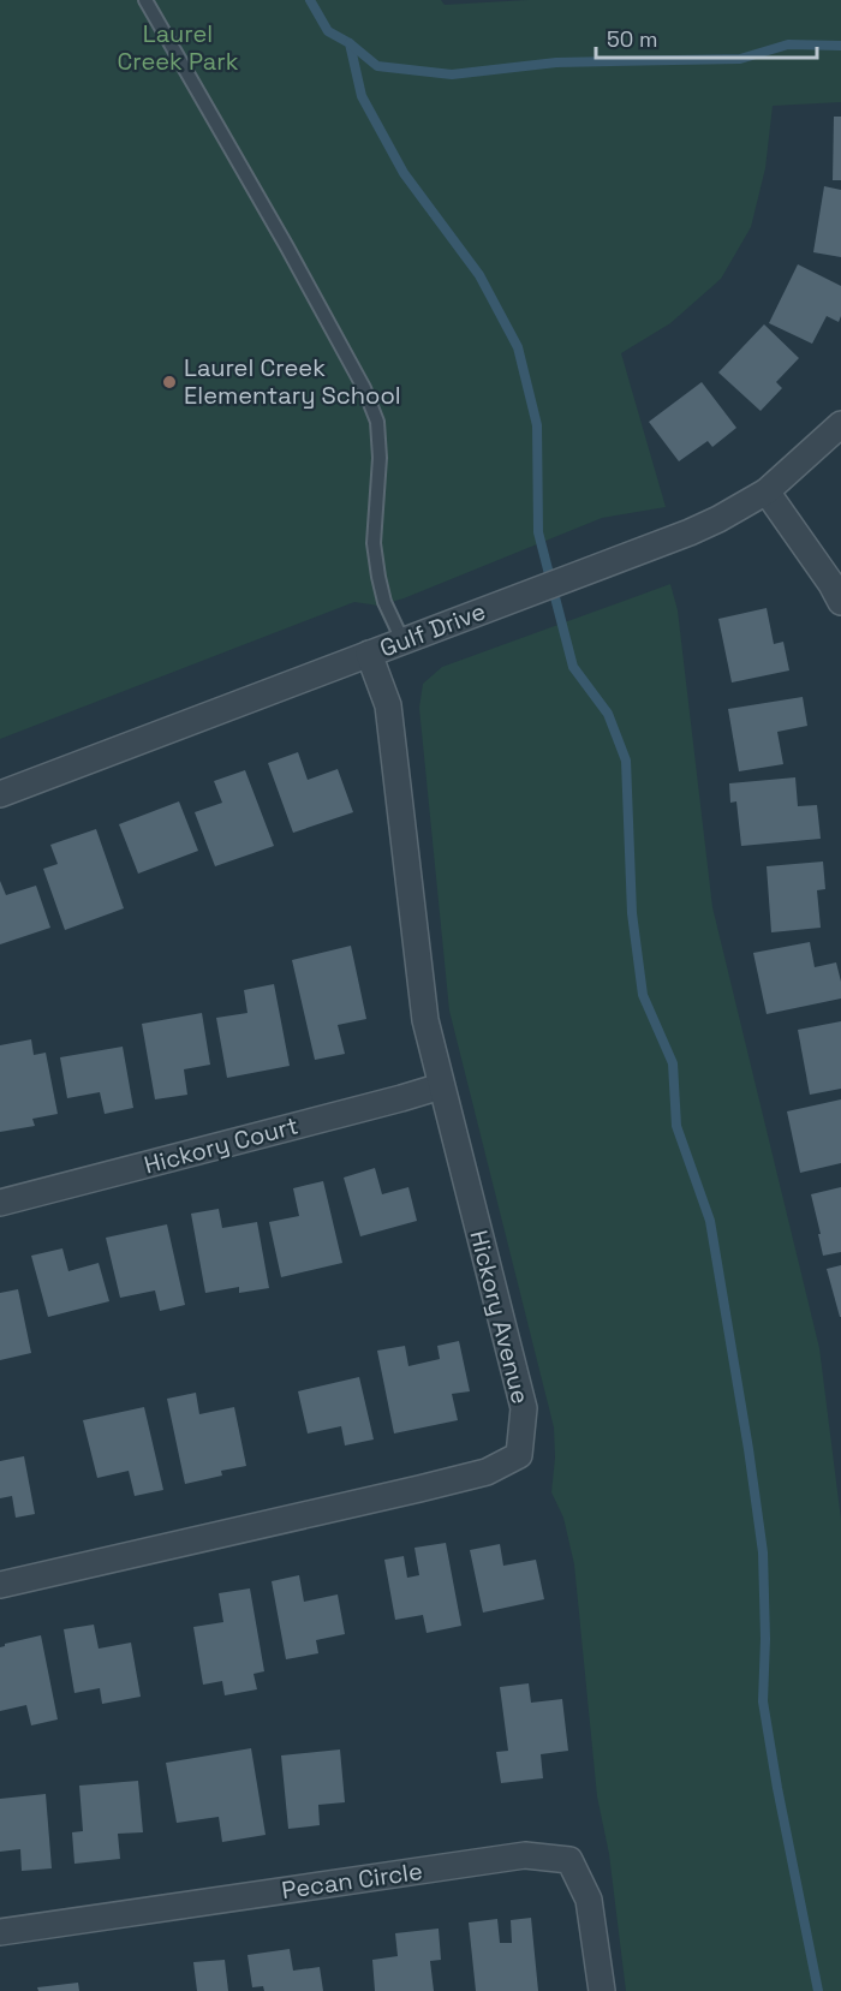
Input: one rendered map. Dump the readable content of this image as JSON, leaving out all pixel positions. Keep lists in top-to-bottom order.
{
  "streets": {
    "street": [
      "Gulf Drive",
      "Hickory Court",
      "Hickory Avenue",
      "Pecan Circle"
    ]
  },
  "crossings": [
    ["Gulf Drive", "Hickory Avenue"],
    ["Hickory Court", "Hickory Avenue"]
  ],
  "parks": ["Laurel Creek Park"],
  "places": ["Laurel Creek Elementary School"],
  "scale_bar": "50 m"
}
